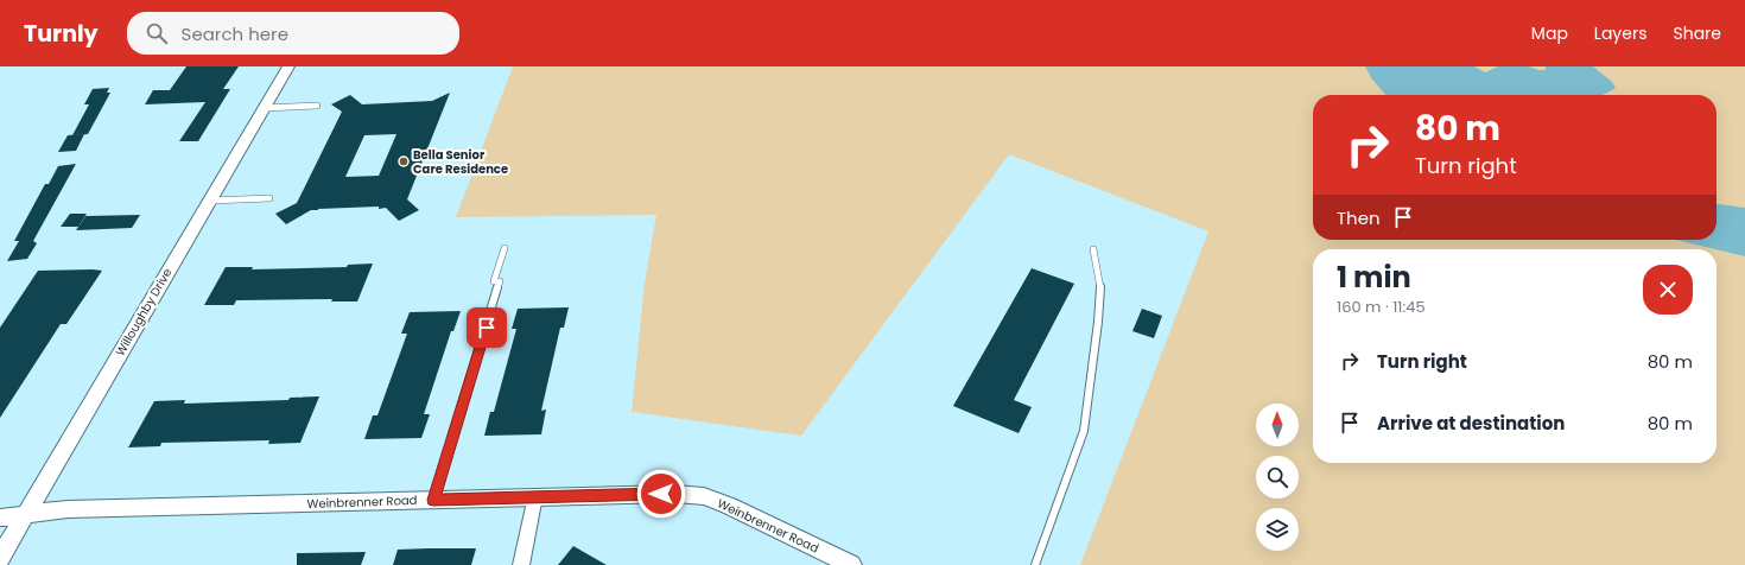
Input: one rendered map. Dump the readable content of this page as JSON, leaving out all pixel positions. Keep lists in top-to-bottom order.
{
  "streets": {
    "street": ["Willoughby Drive", "Weinbrenner Road"]
  },
  "crossings": [
    ["Willoughby Drive", "Weinbrenner Road"]
  ],
  "places": ["Bella Senior Care Residence"],
  "north": "top",
  "page": {
    "header": "Turnly",
    "search": "Search here",
    "nav": ["Map", "Layers", "Share"],
    "turn": ["80 m", "Turn right"],
    "then": "Then",
    "heading": ["1 min", "160 m · 11:45"],
    "list": [
      {
        "name": "Turn right",
        "value": "80 m"
      },
      {
        "name": "Arrive at destination",
        "value": "80 m"
      }
    ]
  }
}
